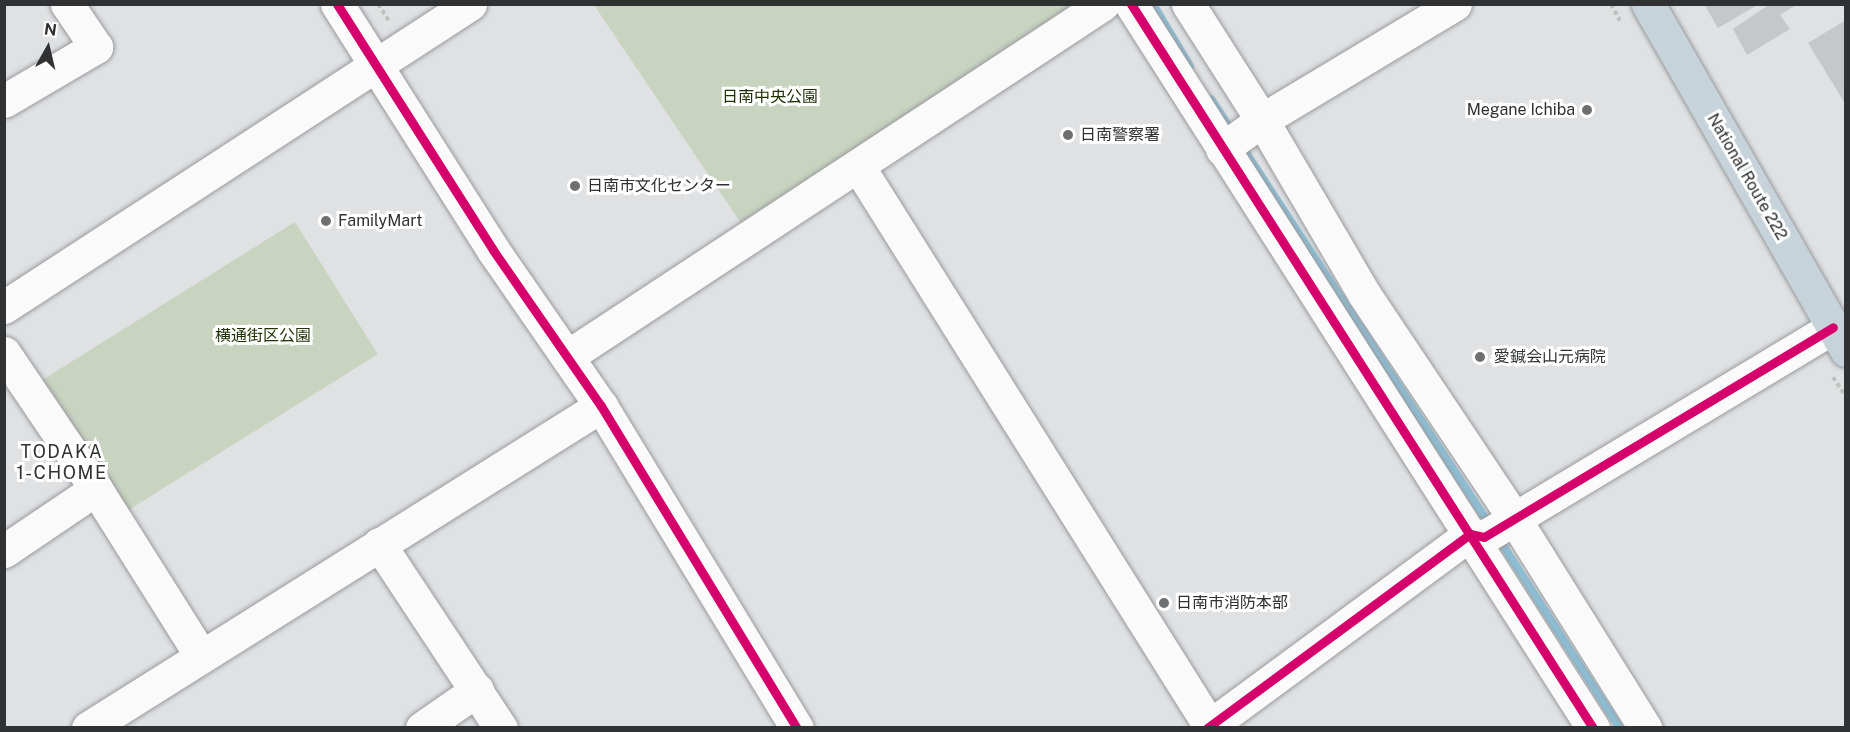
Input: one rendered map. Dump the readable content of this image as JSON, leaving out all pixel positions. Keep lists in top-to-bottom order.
{
  "streets": {
    "highway": ["National Route 222"]
  },
  "districts": ["TODAKA 1-CHOME"],
  "parks": ["日南中央公園", "横通街区公園"],
  "places": [
    "Megane Ichiba",
    "日南警察署",
    "日南市文化センター",
    "FamilyMart",
    "愛鍼会山元病院",
    "日南市消防本部"
  ],
  "north": "top"
}
